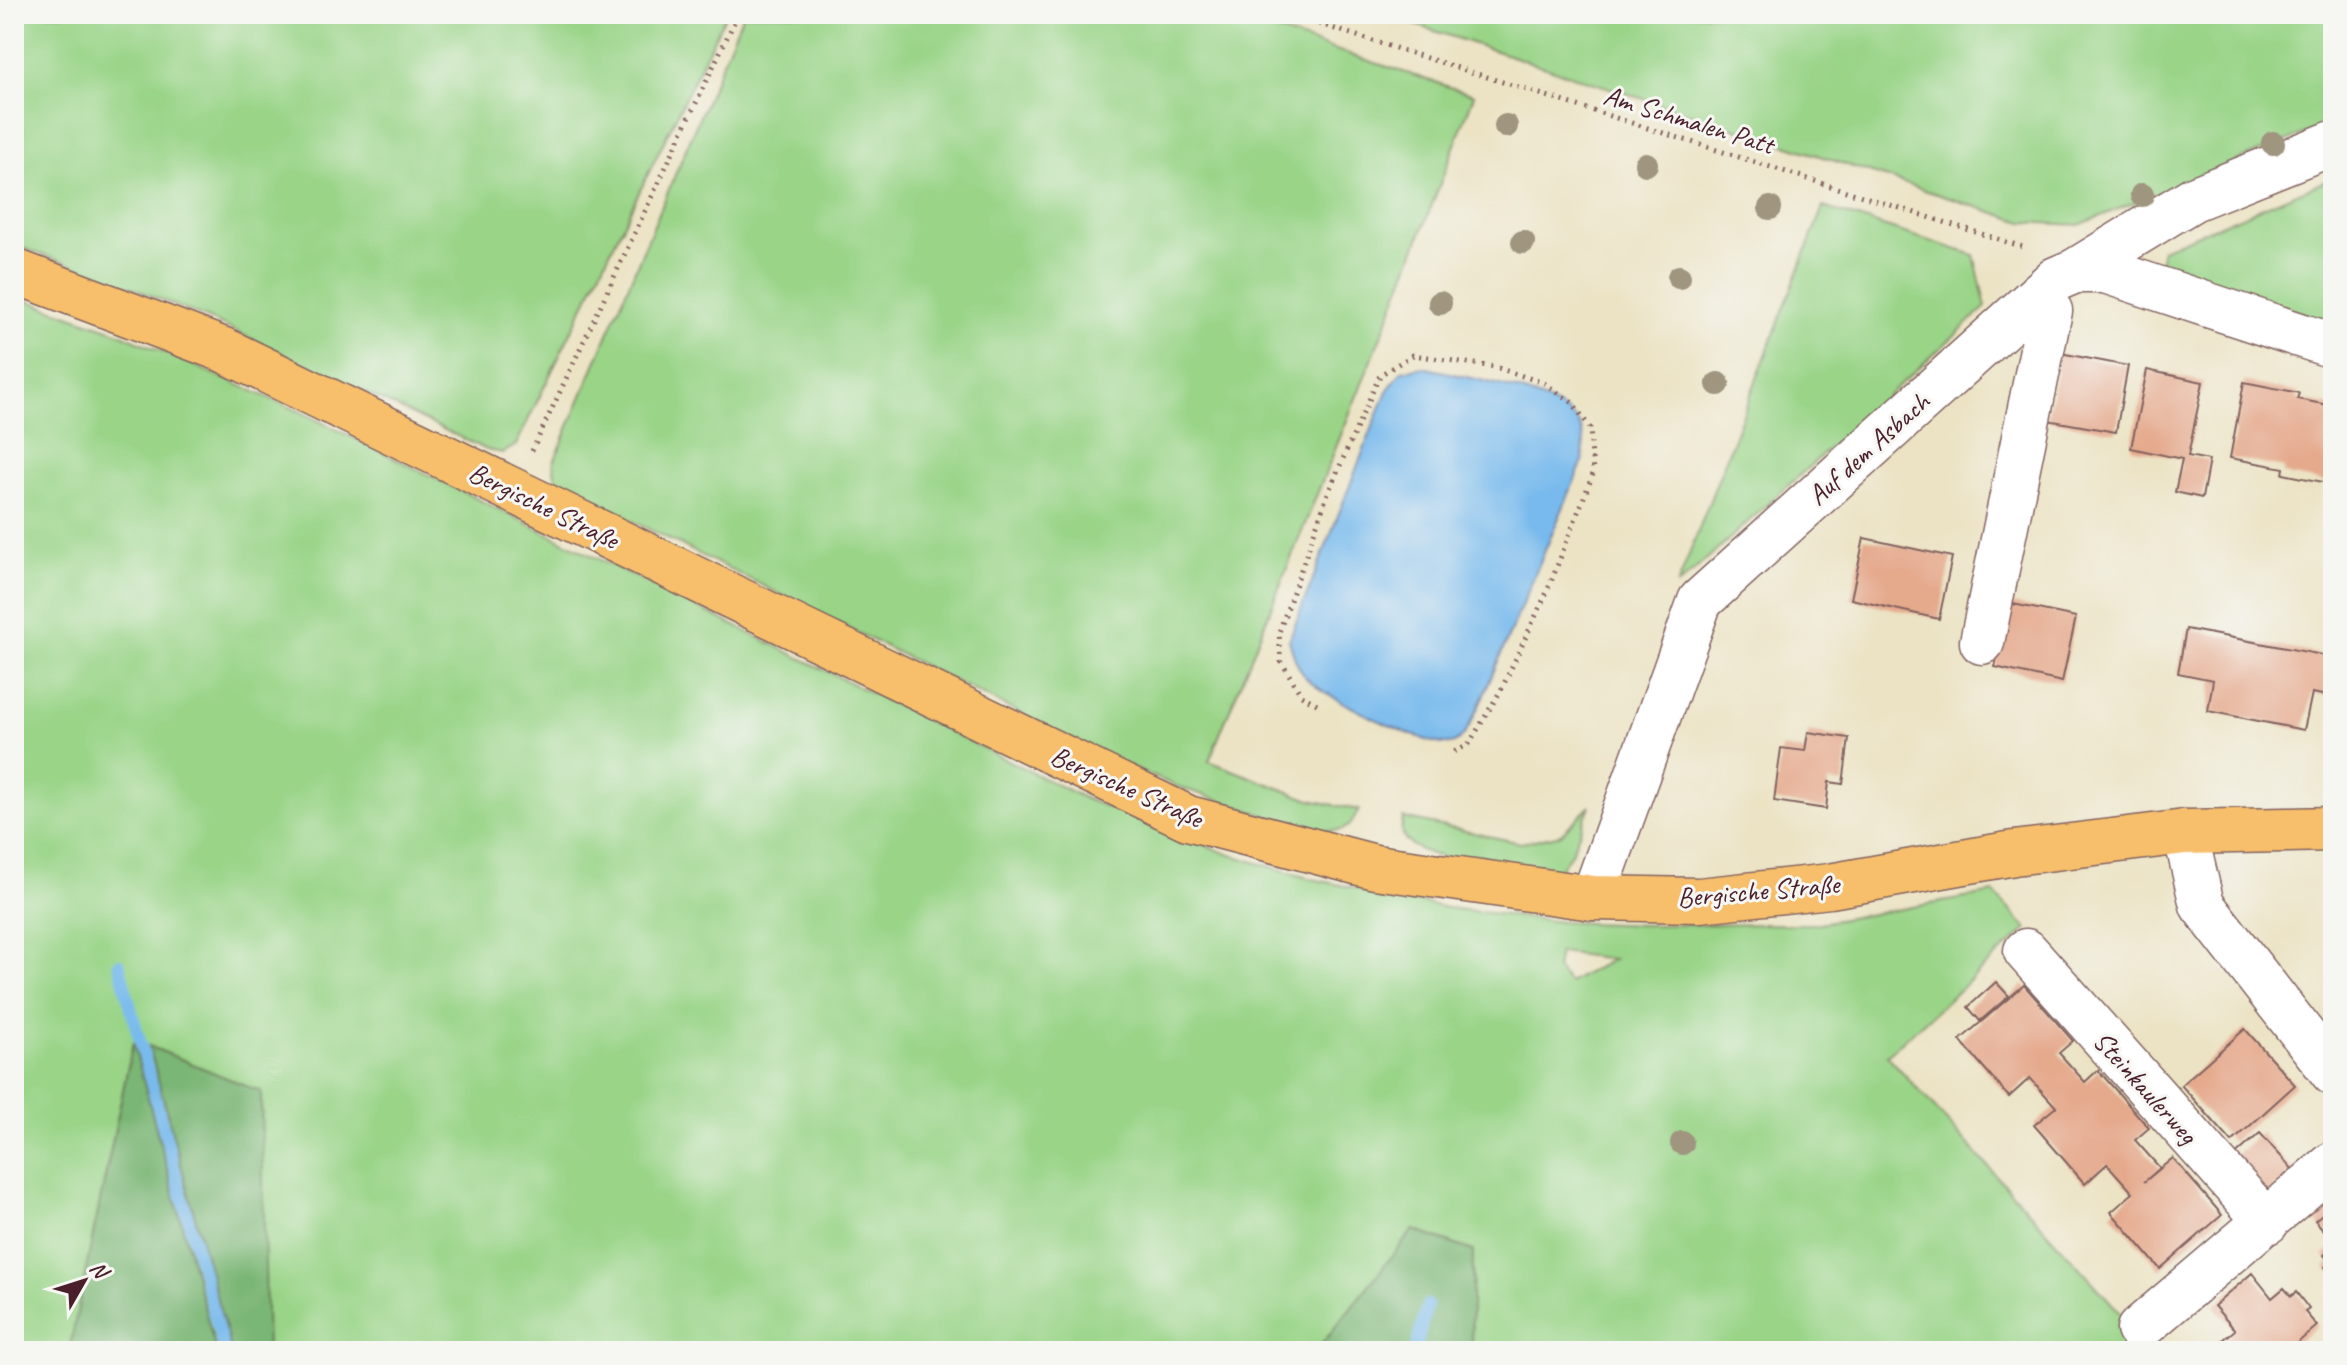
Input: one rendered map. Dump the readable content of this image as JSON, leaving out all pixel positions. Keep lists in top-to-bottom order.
{
  "streets": {
    "main road": ["Bergische Straße"],
    "street": ["Auf dem Asbach", "Steinkaulerweg"],
    "path": ["Am Schmalen Patt"]
  },
  "crossings": [
    ["Am Schmalen Patt", "Auf dem Asbach"],
    ["Auf dem Asbach", "Bergische Straße"]
  ],
  "north": "top right"
}
